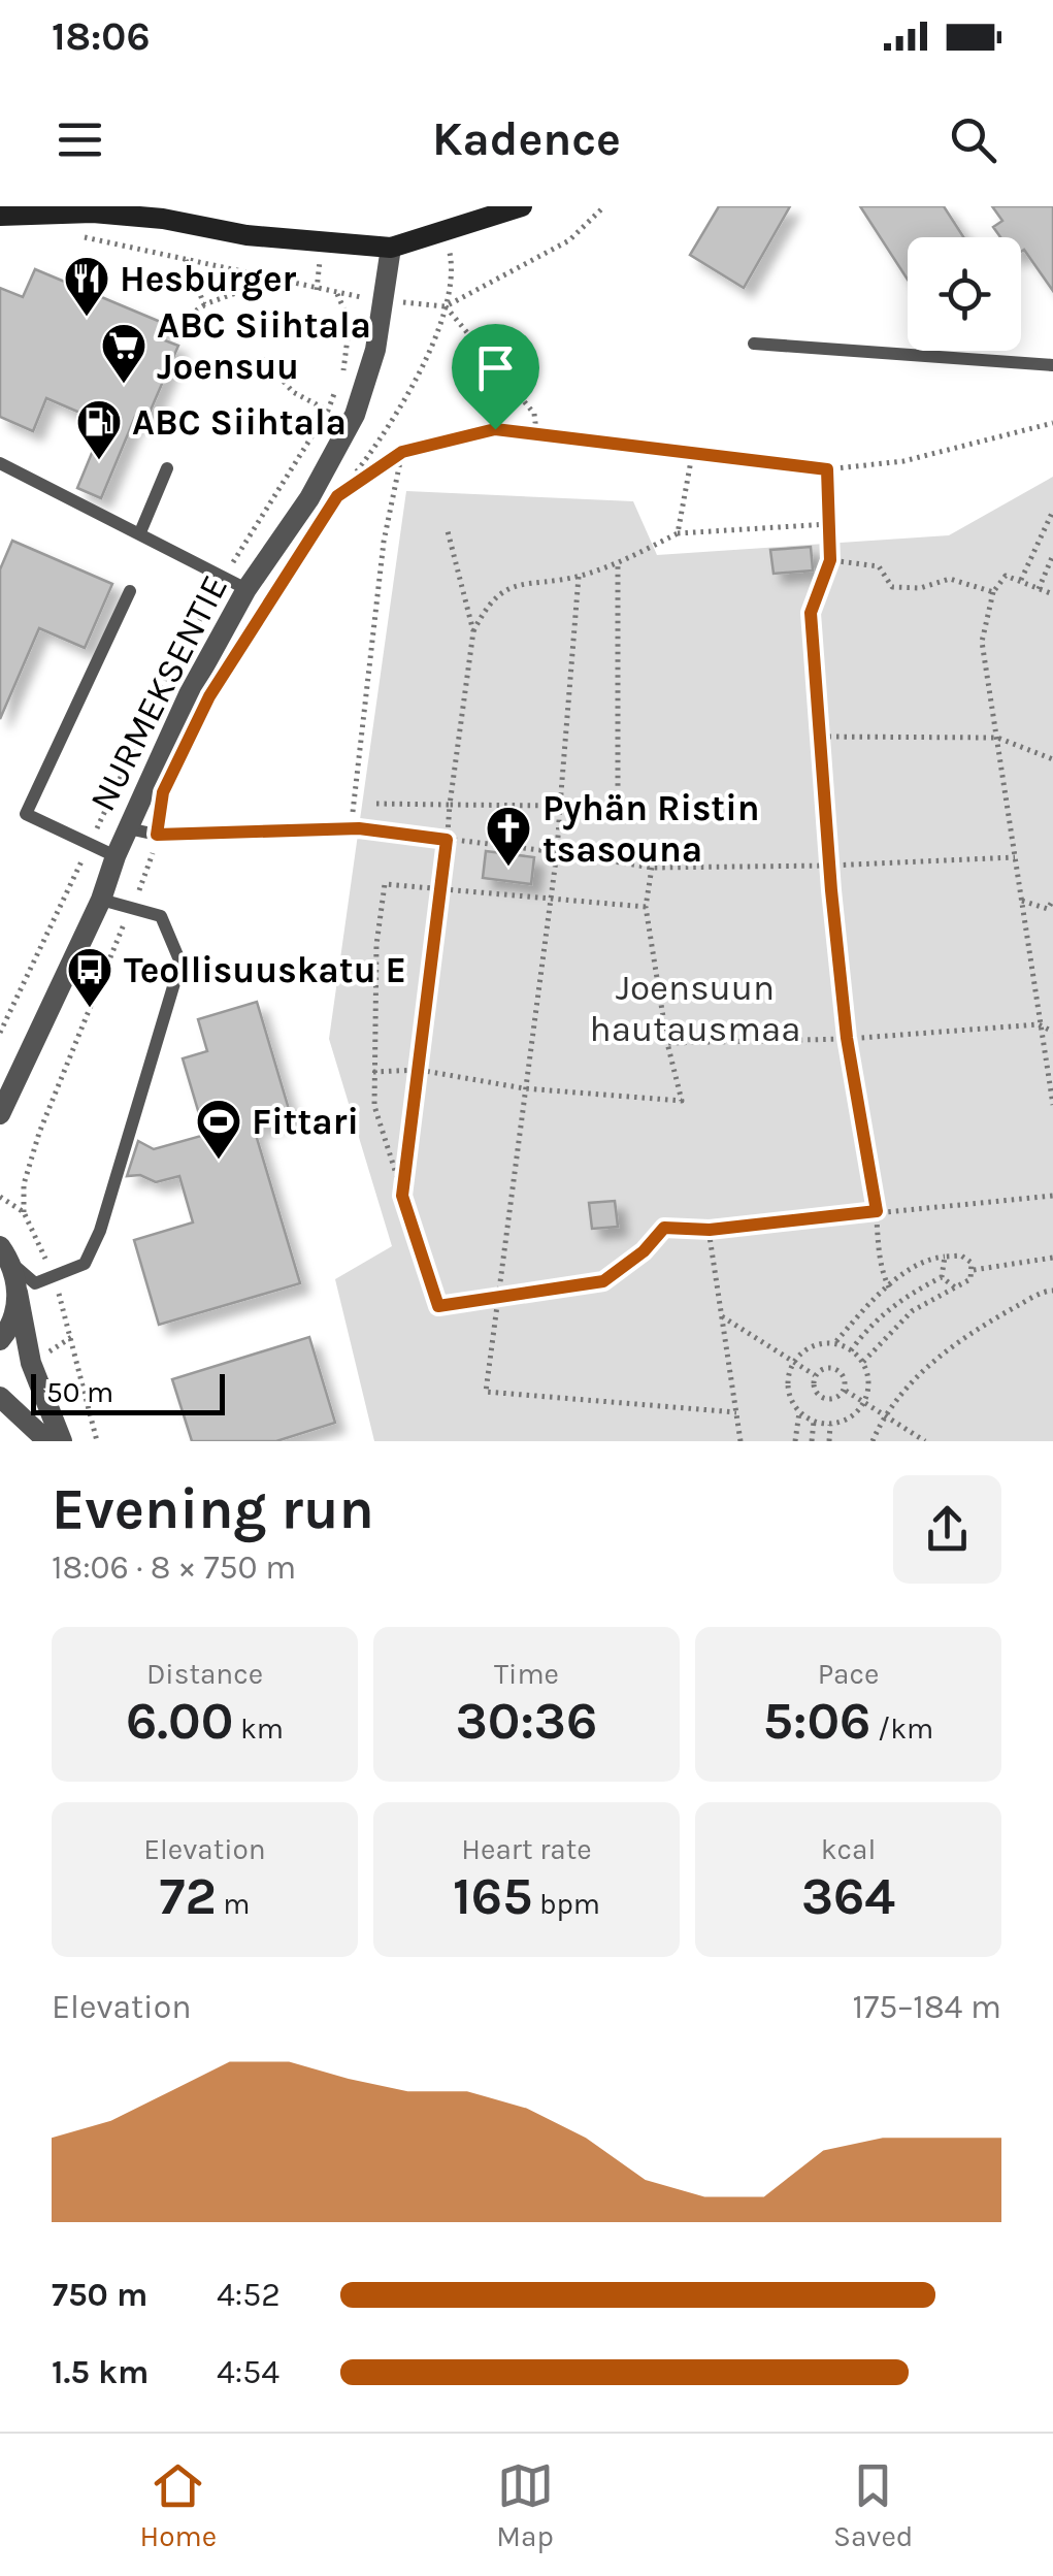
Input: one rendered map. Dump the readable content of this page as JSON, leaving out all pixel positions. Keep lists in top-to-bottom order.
{
  "streets": {
    "street": ["NURMEKSENTIE"]
  },
  "parks": ["Joensuun hautausmaa"],
  "places": {
    "restaurant": ["Hesburger"],
    "supermarket": ["ABC Siihtala Joensuu"],
    "fuel station": ["ABC Siihtala"],
    "church": ["Pyhän Ristin tsasouna"],
    "bus stop": ["Teollisuuskatu E"],
    "sports": ["Fittari"]
  },
  "scale_bar": "50 m",
  "page": {
    "status": "18:06",
    "header": "Kadence",
    "scale": "50 m",
    "heading": ["Evening run", "18:06 · 8 × 750 m"],
    "stats": [
      ["Distance", "6.00 km"],
      ["Time", "30:36"],
      ["Pace", "5:06 /km"],
      ["Elevation", "72 m"],
      ["Heart rate", "165 bpm"],
      ["kcal", "364"]
    ],
    "chart": ["Elevation", "175–184 m"],
    "list": [
      {
        "name": "750 m",
        "note": "4:52"
      },
      {
        "name": "1.5 km",
        "note": "4:54"
      }
    ],
    "tabs": ["Home", "Map", "Saved"]
  }
}
